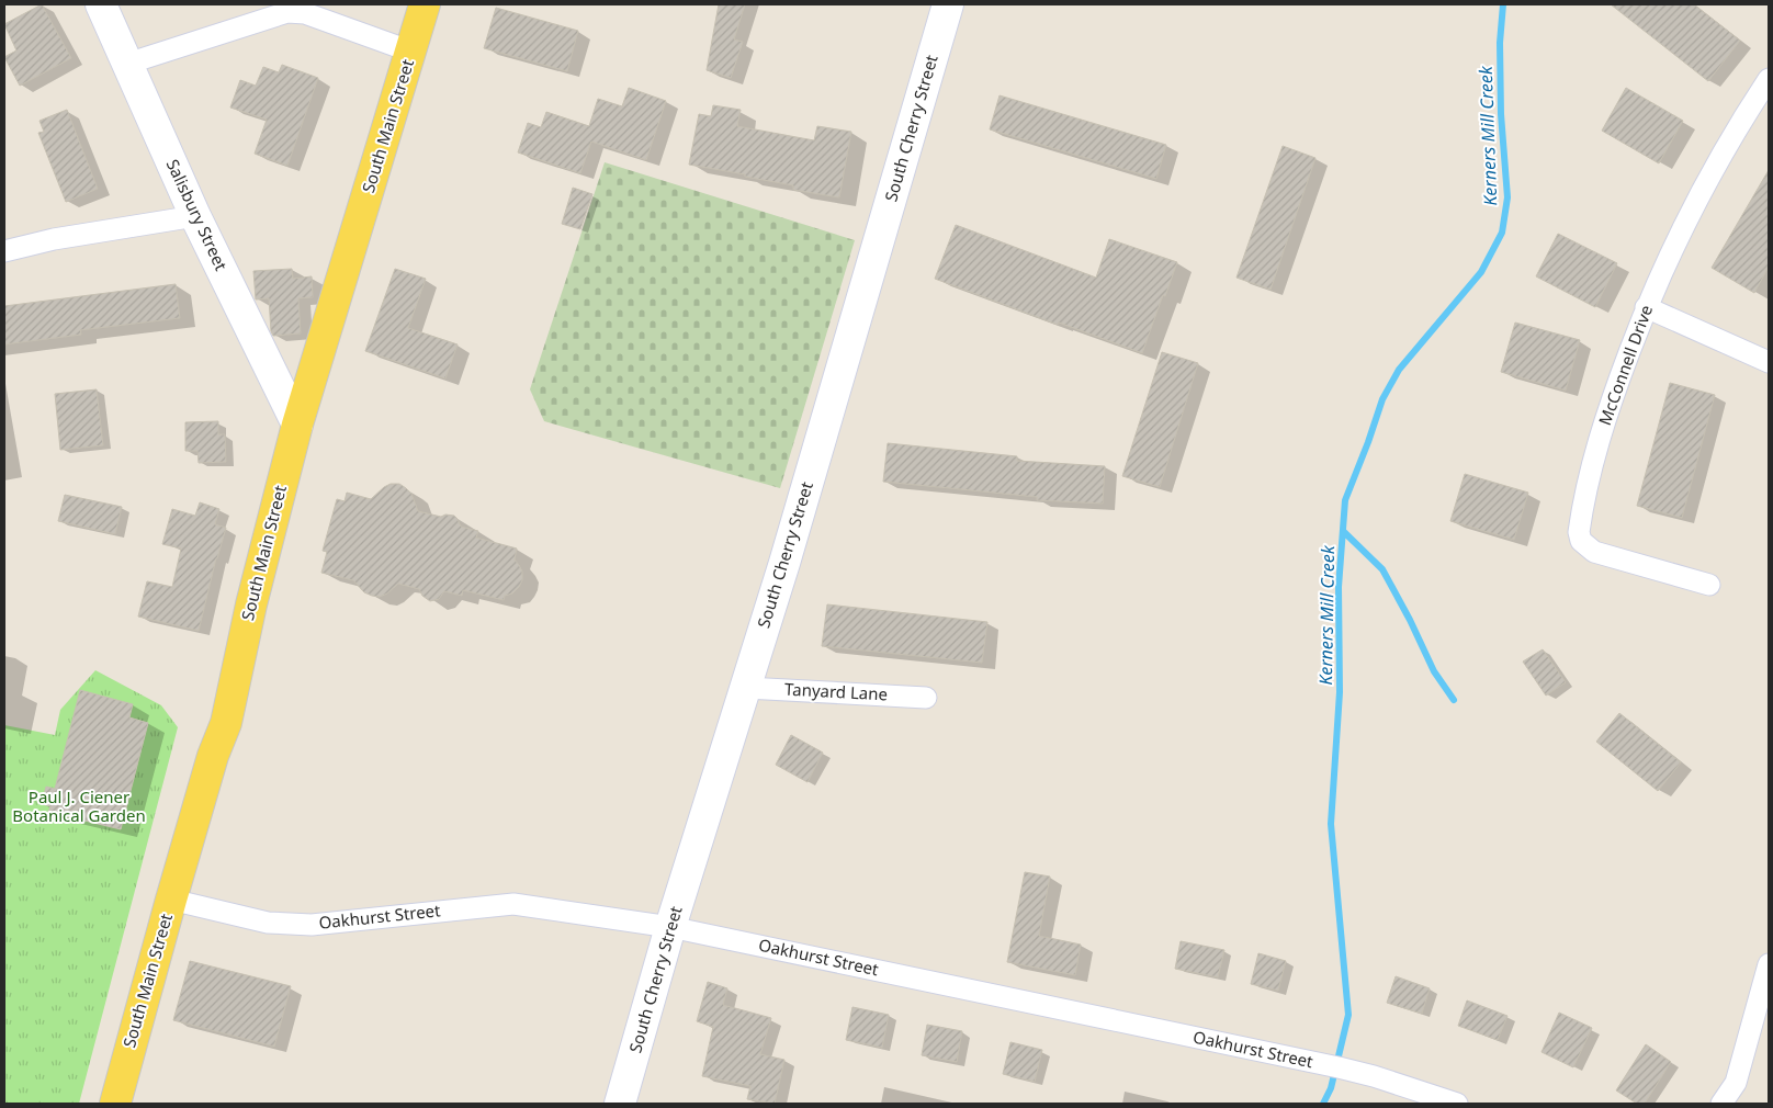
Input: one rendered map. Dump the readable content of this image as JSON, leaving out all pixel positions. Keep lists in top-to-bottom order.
{
  "streets": {
    "main road": ["South Main Street", "South Cherry Street", "Salisbury Street"],
    "street": ["McConnell Drive", "Tanyard Lane", "Oakhurst Street"]
  },
  "crossings": [
    ["South Main Street", "Salisbury Street"],
    ["South Main Street", "Oakhurst Street"],
    ["South Cherry Street", "Tanyard Lane"],
    ["South Cherry Street", "Oakhurst Street"]
  ],
  "water": ["Kerners Mill Creek"],
  "parks": ["Paul J. Ciener Botanical Garden"]
}
